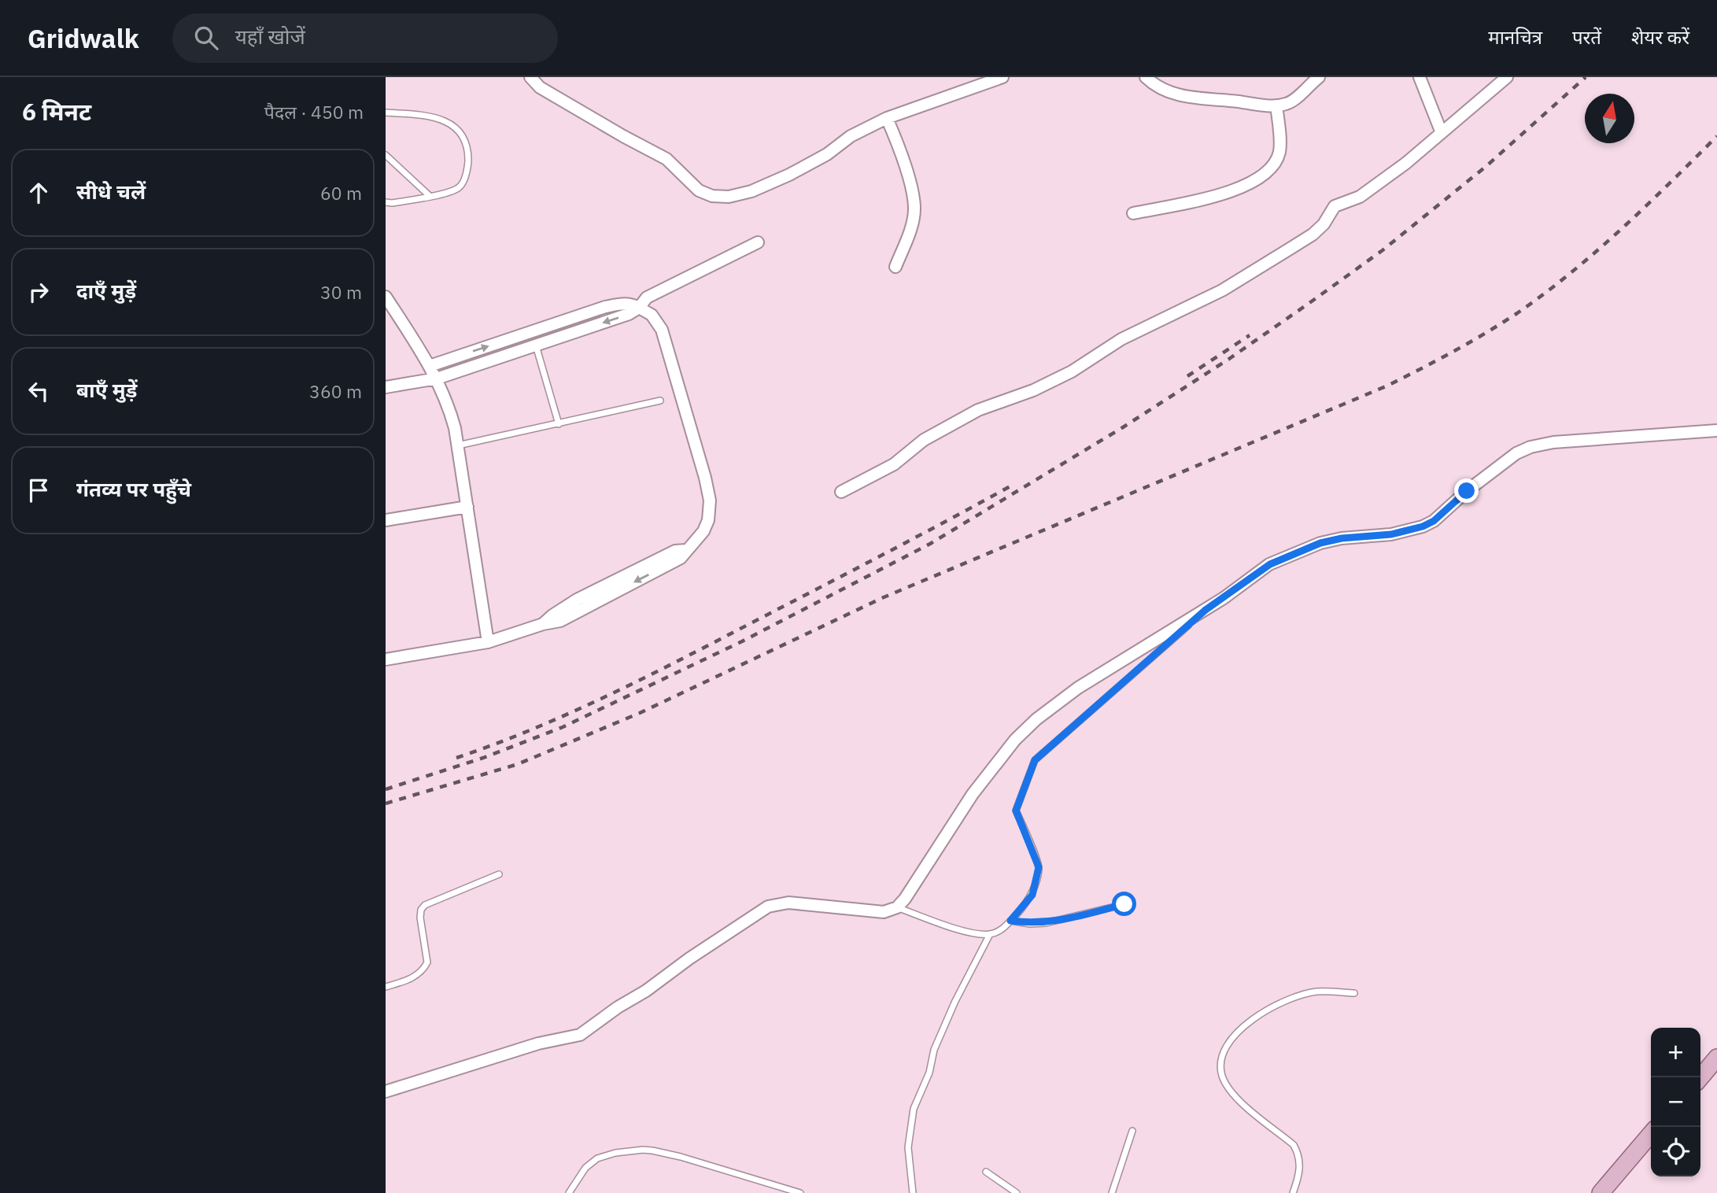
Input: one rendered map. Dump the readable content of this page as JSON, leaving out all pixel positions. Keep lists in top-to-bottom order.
{
  "north": "top",
  "page": {
    "header": "Gridwalk",
    "search": "यहाँ खोजें",
    "nav": ["मानचित्र", "परतें", "शेयर करें"],
    "heading": ["6 मिनट", "पैदल · 450 m"],
    "list": [
      ["सीधे चलें", "60 m"],
      ["दाएँ मुड़ें", "30 m"],
      ["बाएँ मुड़ें", "360 m"],
      "गंतव्य पर पहुँचे"
    ],
    "map_buttons": ["+", "−"]
  }
}
